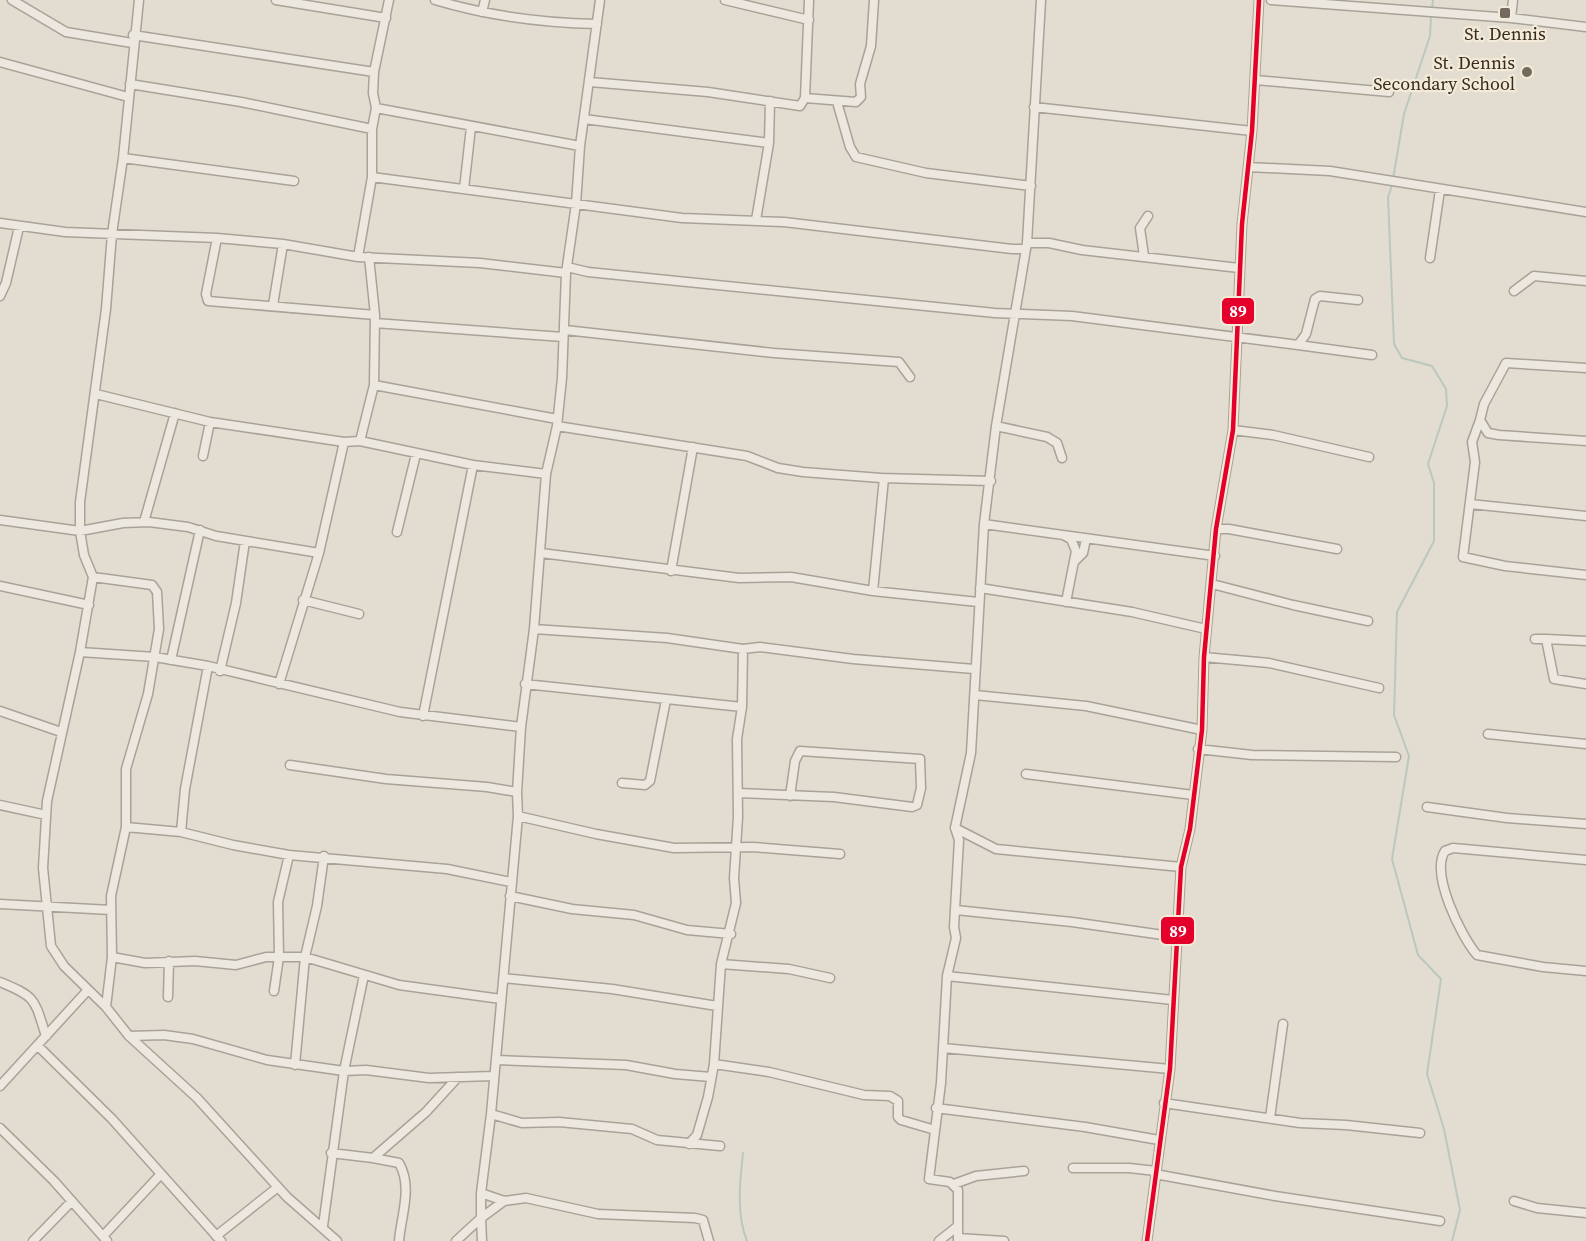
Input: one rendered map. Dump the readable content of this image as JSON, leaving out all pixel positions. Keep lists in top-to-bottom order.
{
  "places": {
    "transit": ["St. Dennis"],
    "other": ["St. Dennis Secondary School"]
  },
  "lines": ["transit line 89"]
}
